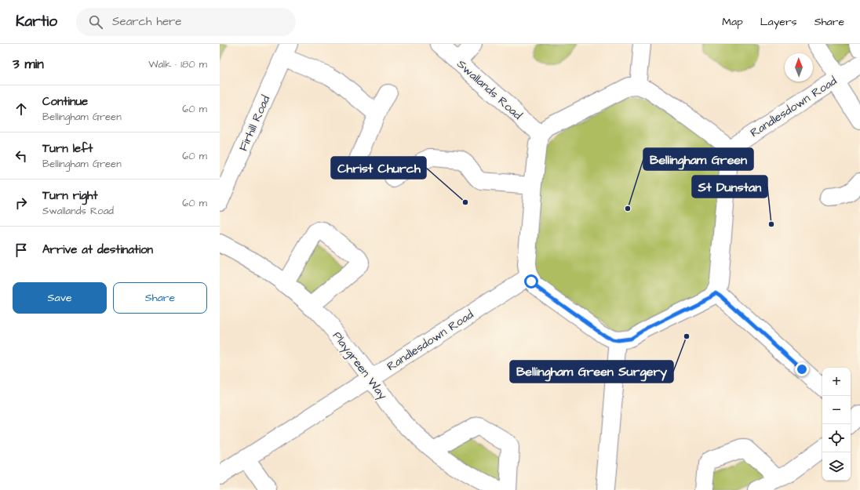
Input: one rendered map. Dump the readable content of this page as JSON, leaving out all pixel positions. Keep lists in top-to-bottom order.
{
  "streets": {
    "street": [
      "Swallands Road",
      "Randlesdown Road",
      "Firhill Road",
      "Playgreen Way"
    ]
  },
  "crossings": [
    ["Randlesdown Road", "Playgreen Way"]
  ],
  "places": [
    "Christ Church",
    "Bellingham Green",
    "St Dunstan",
    "Bellingham Green Surgery"
  ],
  "north": "top",
  "page": {
    "header": "Kartio",
    "search": "Search here",
    "nav": ["Map", "Layers", "Share"],
    "heading": ["3 min", "Walk · 180 m"],
    "list": [
      ["Continue", "Bellingham Green", "60 m"],
      ["Turn left", "Bellingham Green", "60 m"],
      ["Turn right", "Swallands Road", "60 m"],
      "Arrive at destination"
    ],
    "buttons": ["Save", "Share"],
    "map_buttons": ["+", "−"]
  }
}
